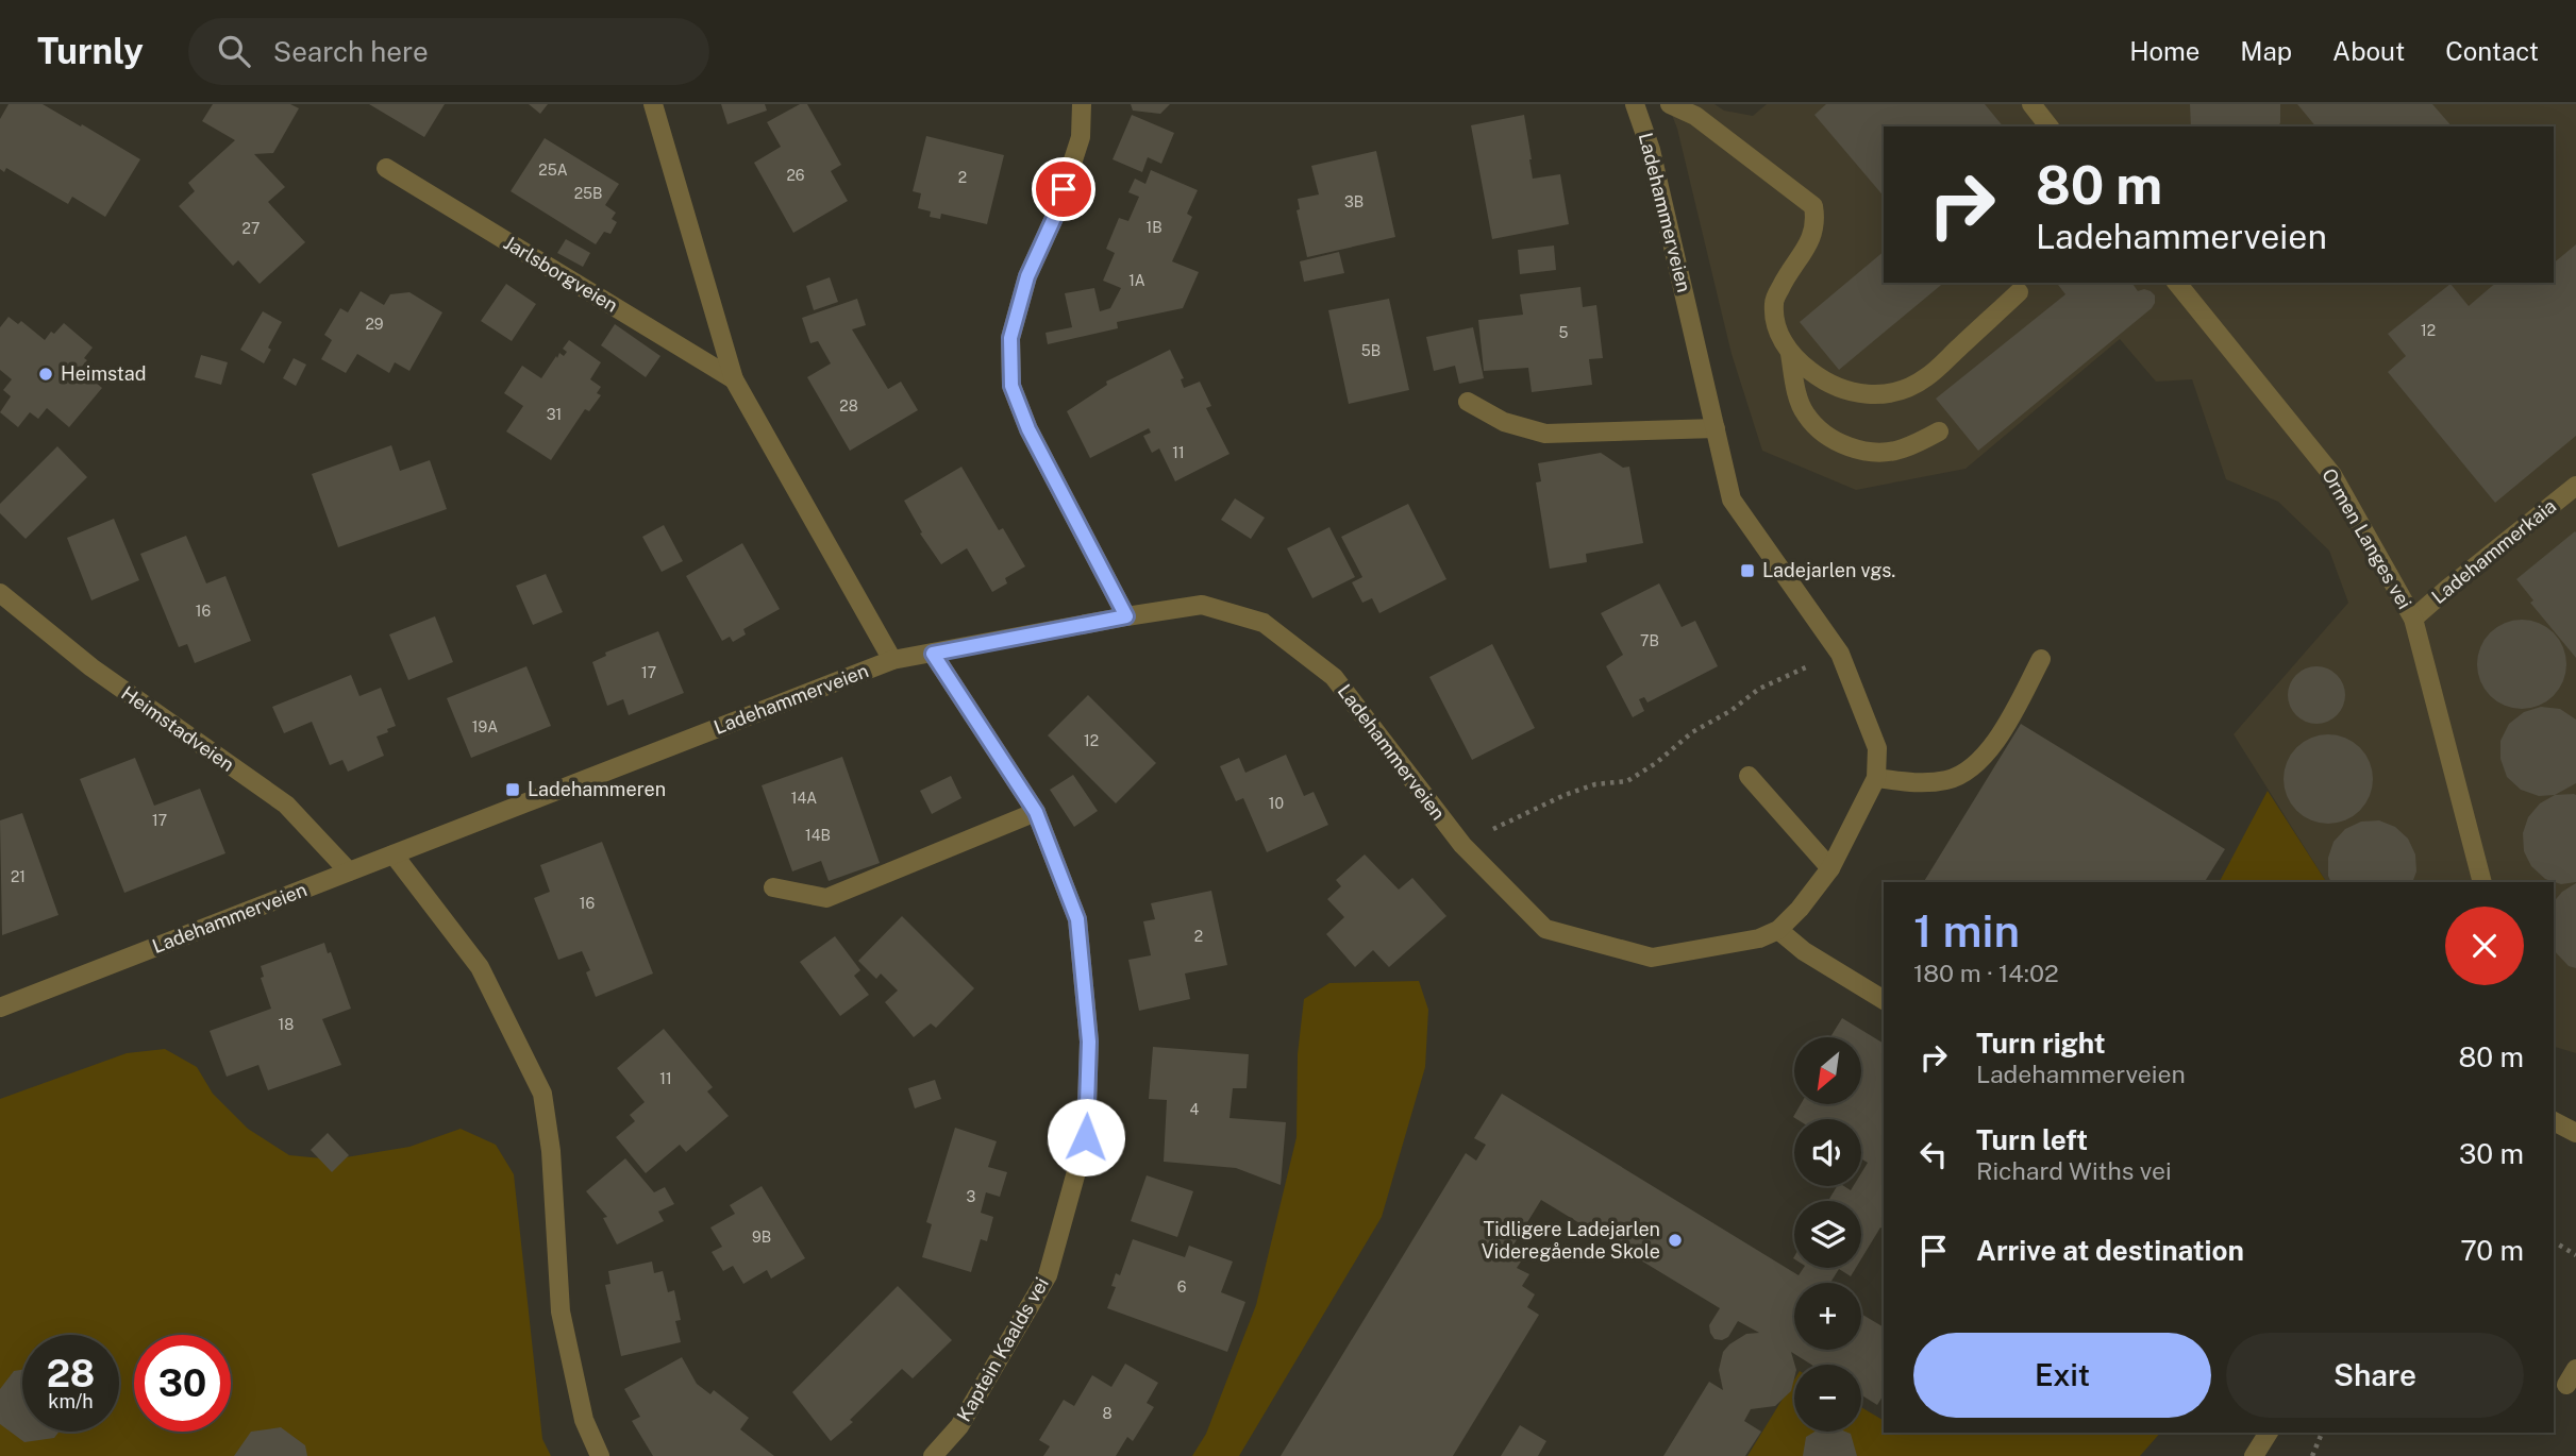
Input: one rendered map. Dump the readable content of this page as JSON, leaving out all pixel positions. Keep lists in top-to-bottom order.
{
  "streets": {
    "street": [
      "Ladehammerveien",
      "Jarlsborgveien",
      "Ormen Langes vei",
      "Ladehammerkaia",
      "Heimstadveien",
      "Kaptein Kaalds vei"
    ]
  },
  "crossings": [
    ["Ladehammerveien", "Jarlsborgveien"],
    ["Ladehammerveien", "Heimstadveien"],
    ["Ladehammerveien", "Kaptein Kaalds vei"],
    ["Ormen Langes vei", "Ladehammerkaia"]
  ],
  "places": {
    "other": ["Heimstad", "Tidligere Ladejarlen Videregående Skole"],
    "transit": ["Ladejarlen vgs.", "Ladehammeren"]
  },
  "house_numbers": [
    "25A",
    "26",
    "2",
    "25B",
    "3B",
    "1B",
    "27",
    "1A",
    "29",
    "12",
    "5",
    "5B",
    "28",
    "31",
    "11",
    "16",
    "7B",
    "17",
    "19A",
    "12",
    "14A",
    "10",
    "17",
    "14B",
    "21",
    "16",
    "2",
    "18",
    "11",
    "4",
    "3",
    "9B",
    "6",
    "8"
  ],
  "north": "bottom left",
  "page": {
    "header": "Turnly",
    "search": "Search here",
    "nav": [
      "Home",
      "Map",
      "About",
      "Contact"
    ],
    "turn": ["80 m", "Ladehammerveien"],
    "heading": ["1 min", "180 m · 14:02"],
    "list": [
      {
        "name": "Turn right",
        "note": "Ladehammerveien",
        "value": "80 m"
      },
      {
        "name": "Turn left",
        "note": "Richard Withs vei",
        "value": "30 m"
      },
      {
        "name": "Arrive at destination",
        "value": "70 m"
      }
    ],
    "map_buttons": ["+", "−"],
    "buttons": ["Exit", "Share"],
    "speed": "28 km/h",
    "limit": "30"
  }
}
